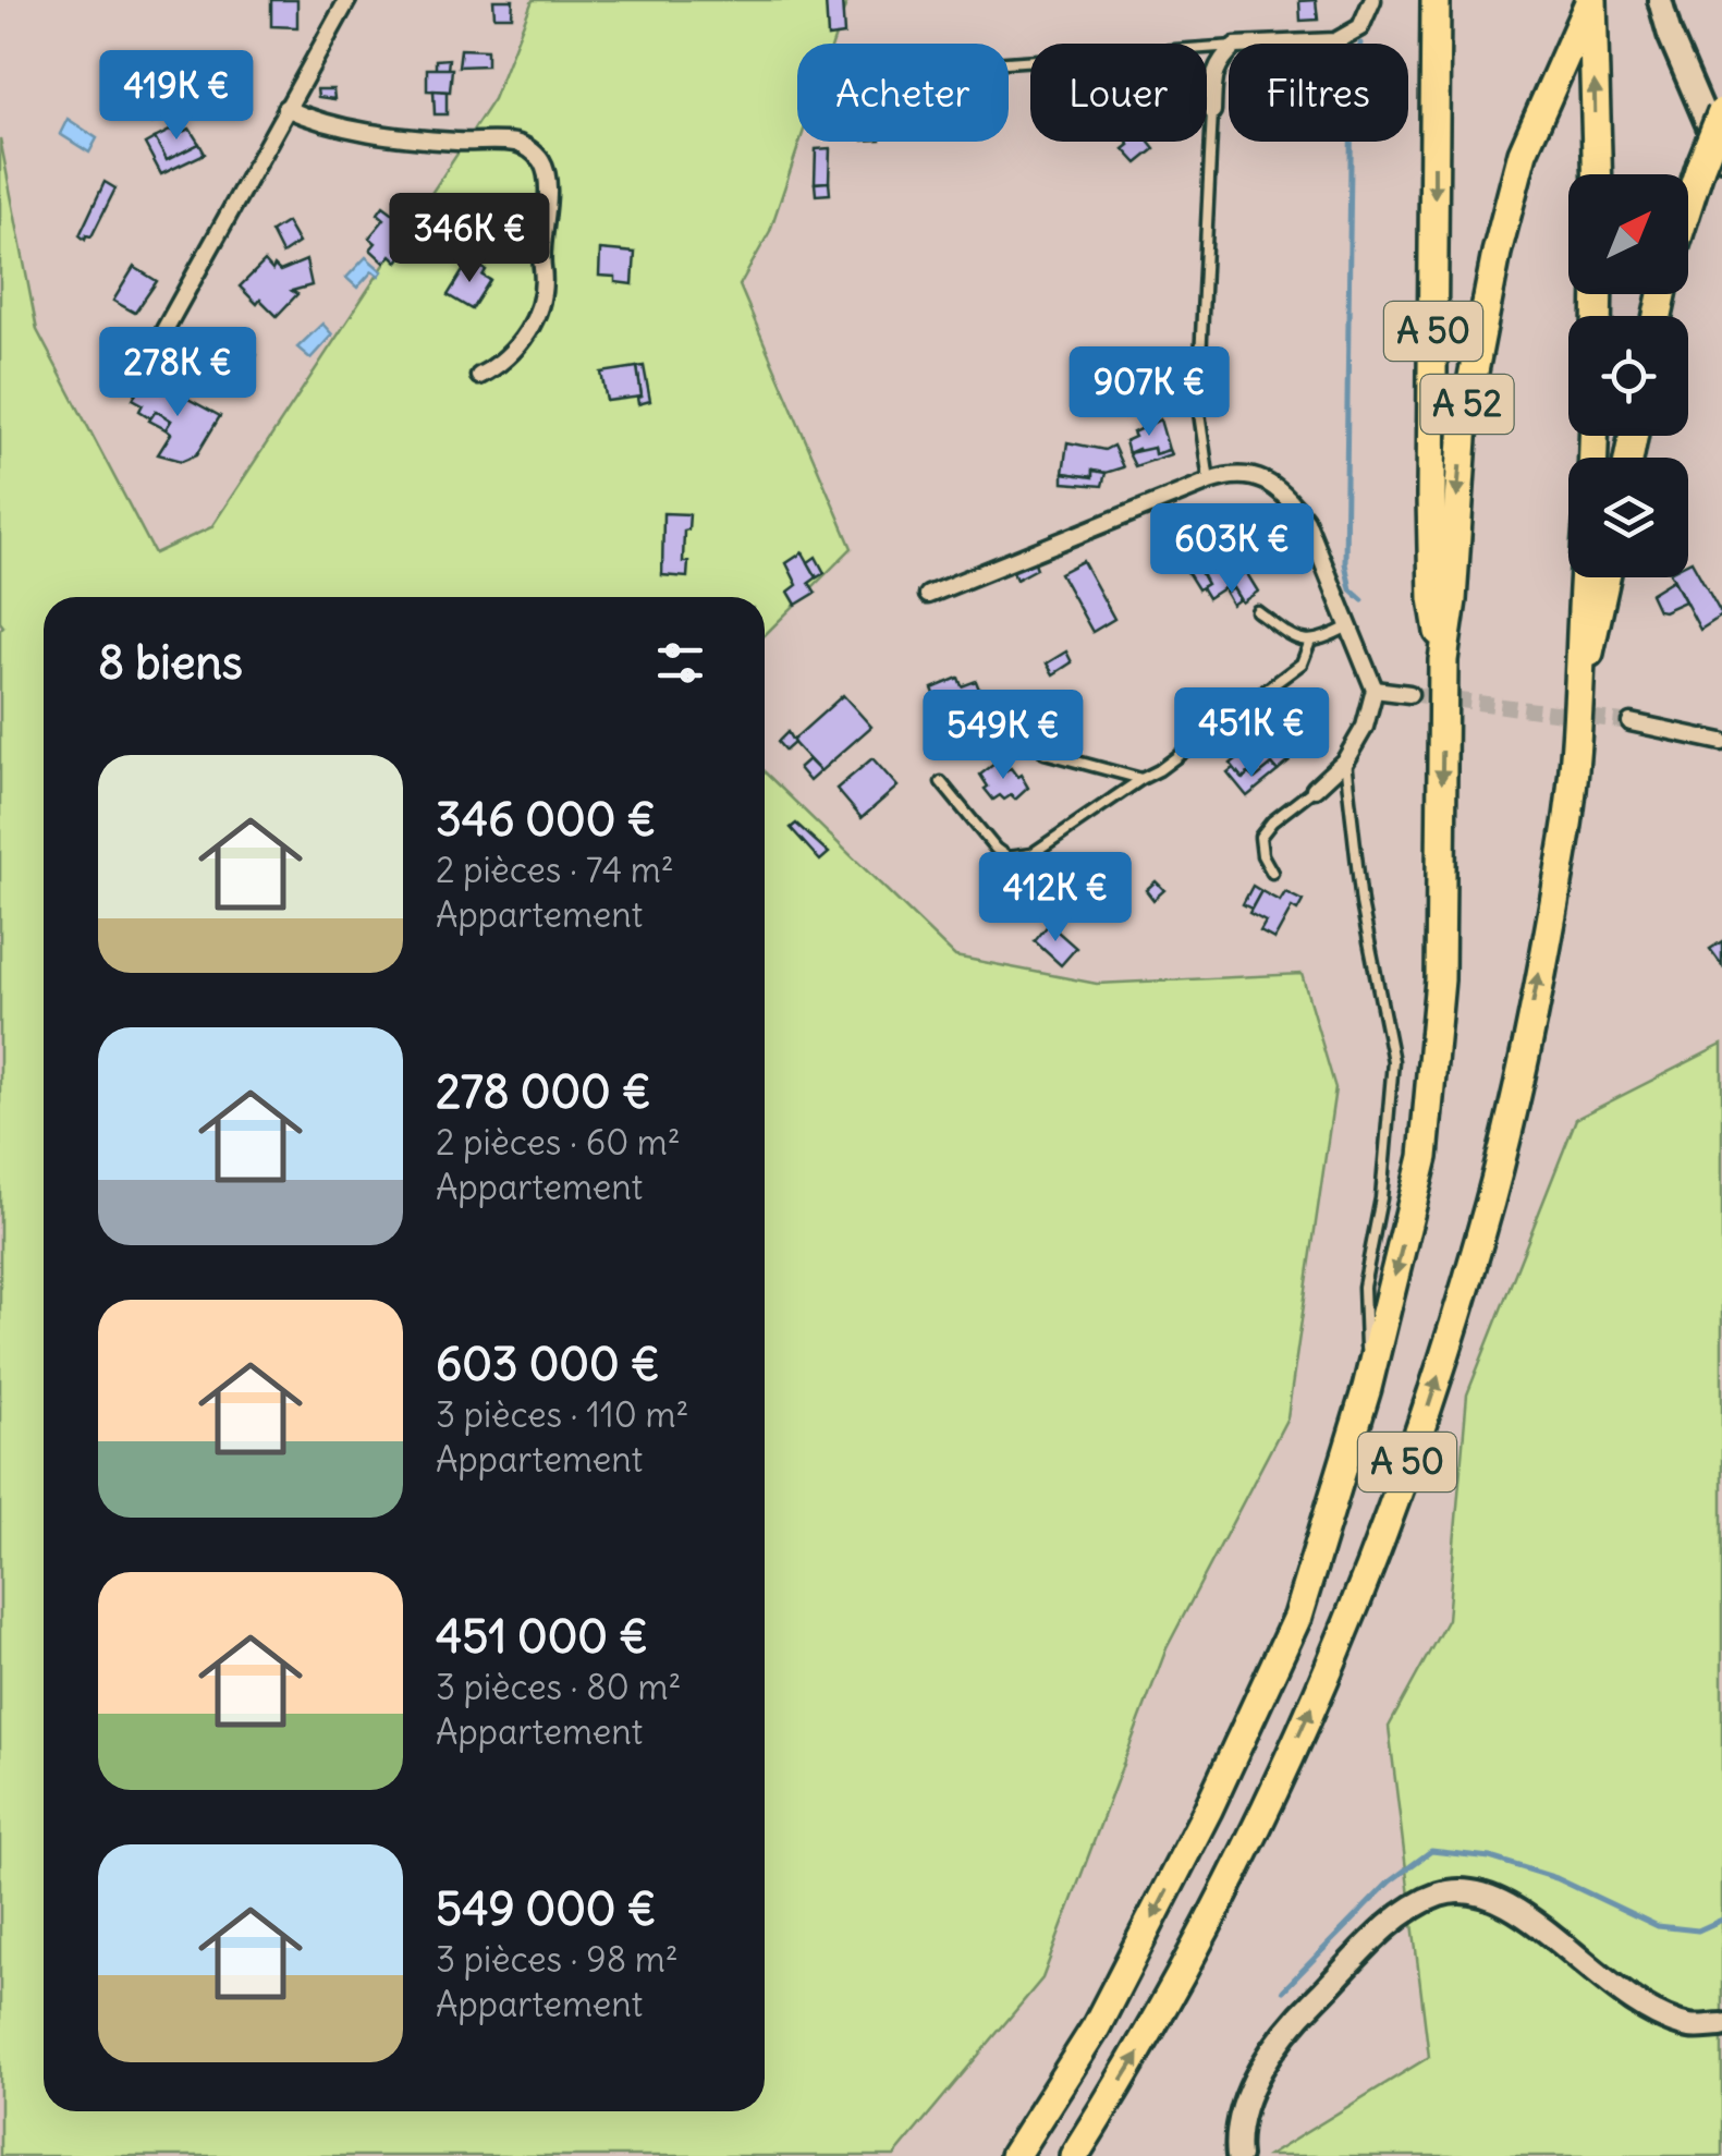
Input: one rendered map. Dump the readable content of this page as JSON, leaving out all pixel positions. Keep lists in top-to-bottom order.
{
  "streets": {
    "highway": ["A 50", "A 52"]
  },
  "crossings": [
    ["A 50", "A 52"]
  ],
  "north": "top right",
  "page": {
    "chip": ["Acheter", "Louer", "Filtres"],
    "price": [
      "419K €",
      "346K €",
      "278K €",
      "907K €",
      "603K €",
      "451K €",
      "549K €",
      "412K €"
    ],
    "heading": "8 biens",
    "list": [
      {
        "name": "346 000 €",
        "note": "2 pièces · 74 m² · Appartement"
      },
      {
        "name": "278 000 €",
        "note": "2 pièces · 60 m² · Appartement"
      },
      {
        "name": "603 000 €",
        "note": "3 pièces · 110 m² · Appartement"
      },
      {
        "name": "451 000 €",
        "note": "3 pièces · 80 m² · Appartement"
      },
      {
        "name": "549 000 €",
        "note": "3 pièces · 98 m² · Appartement"
      }
    ]
  }
}
